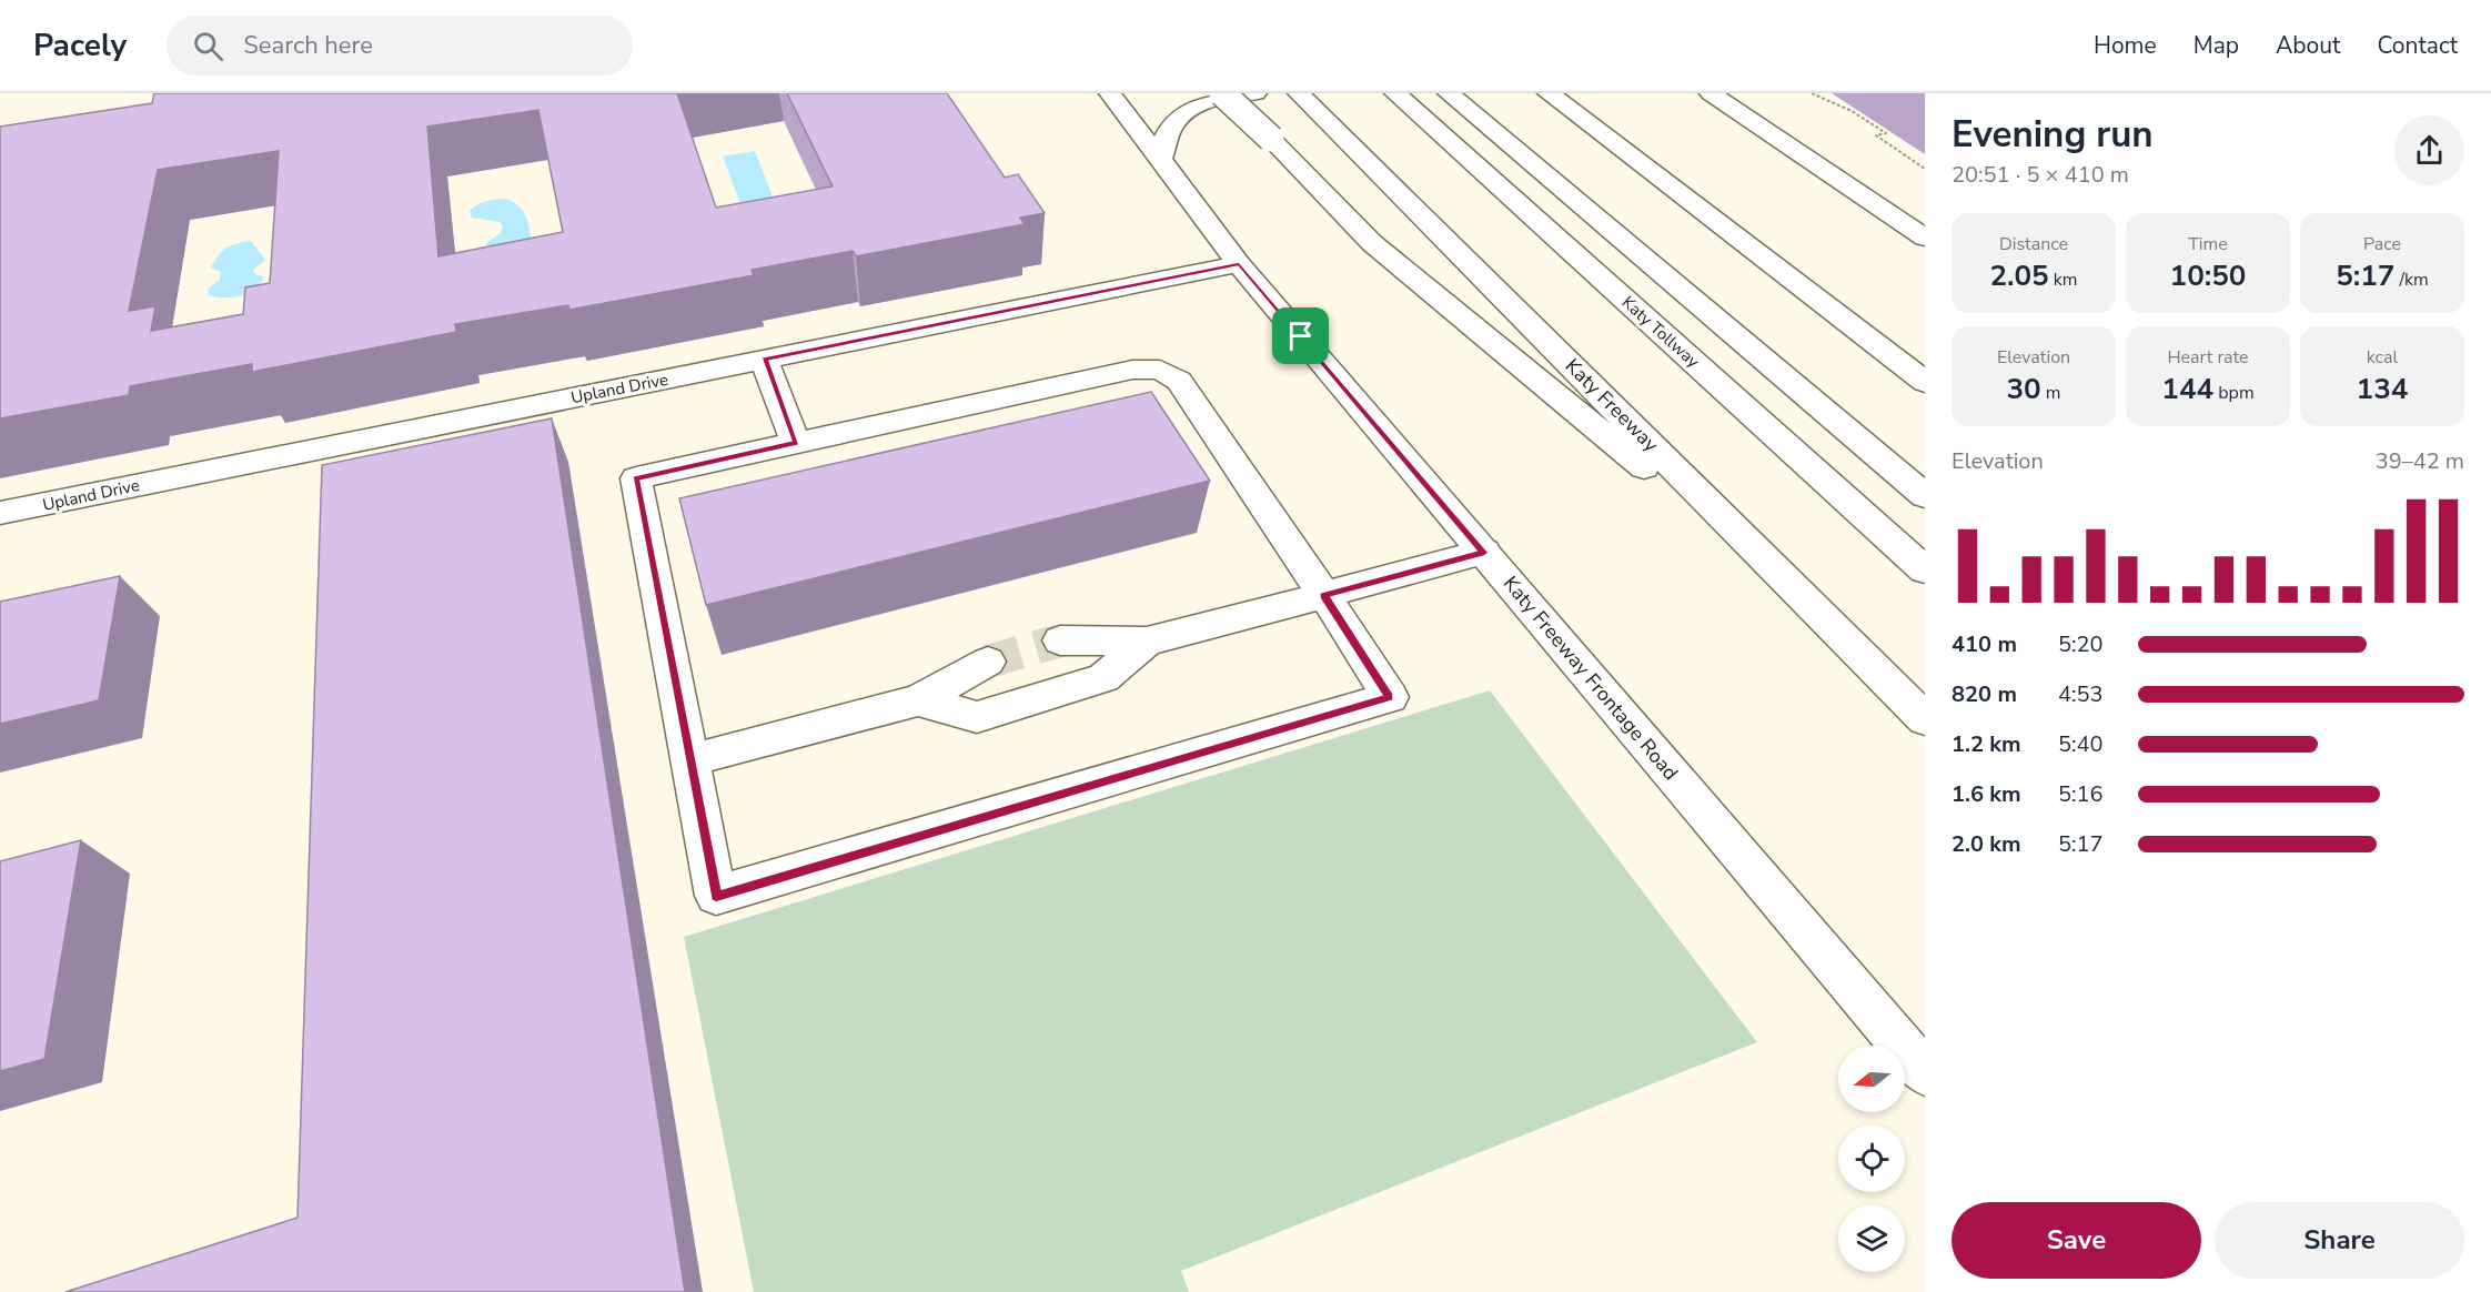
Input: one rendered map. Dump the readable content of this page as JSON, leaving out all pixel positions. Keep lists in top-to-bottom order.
{
  "streets": {
    "main road": [
      "Katy Tollway",
      "Upland Drive",
      "Katy Freeway",
      "Katy Freeway Frontage Road"
    ]
  },
  "crossings": [
    ["Upland Drive", "Katy Freeway Frontage Road"]
  ],
  "north": "left",
  "page": {
    "header": "Pacely",
    "search": "Search here",
    "nav": [
      "Home",
      "Map",
      "About",
      "Contact"
    ],
    "heading": ["Evening run", "20:51 · 5 × 410 m"],
    "stats": [
      ["Distance", "2.05 km"],
      ["Time", "10:50"],
      ["Pace", "5:17 /km"],
      ["Elevation", "30 m"],
      ["Heart rate", "144 bpm"],
      ["kcal", "134"]
    ],
    "chart": ["Elevation", "39–42 m"],
    "list": [
      {
        "name": "410 m",
        "note": "5:20"
      },
      {
        "name": "820 m",
        "note": "4:53"
      },
      {
        "name": "1.2 km",
        "note": "5:40"
      },
      {
        "name": "1.6 km",
        "note": "5:16"
      },
      {
        "name": "2.0 km",
        "note": "5:17"
      }
    ],
    "buttons": ["Save", "Share"]
  }
}
